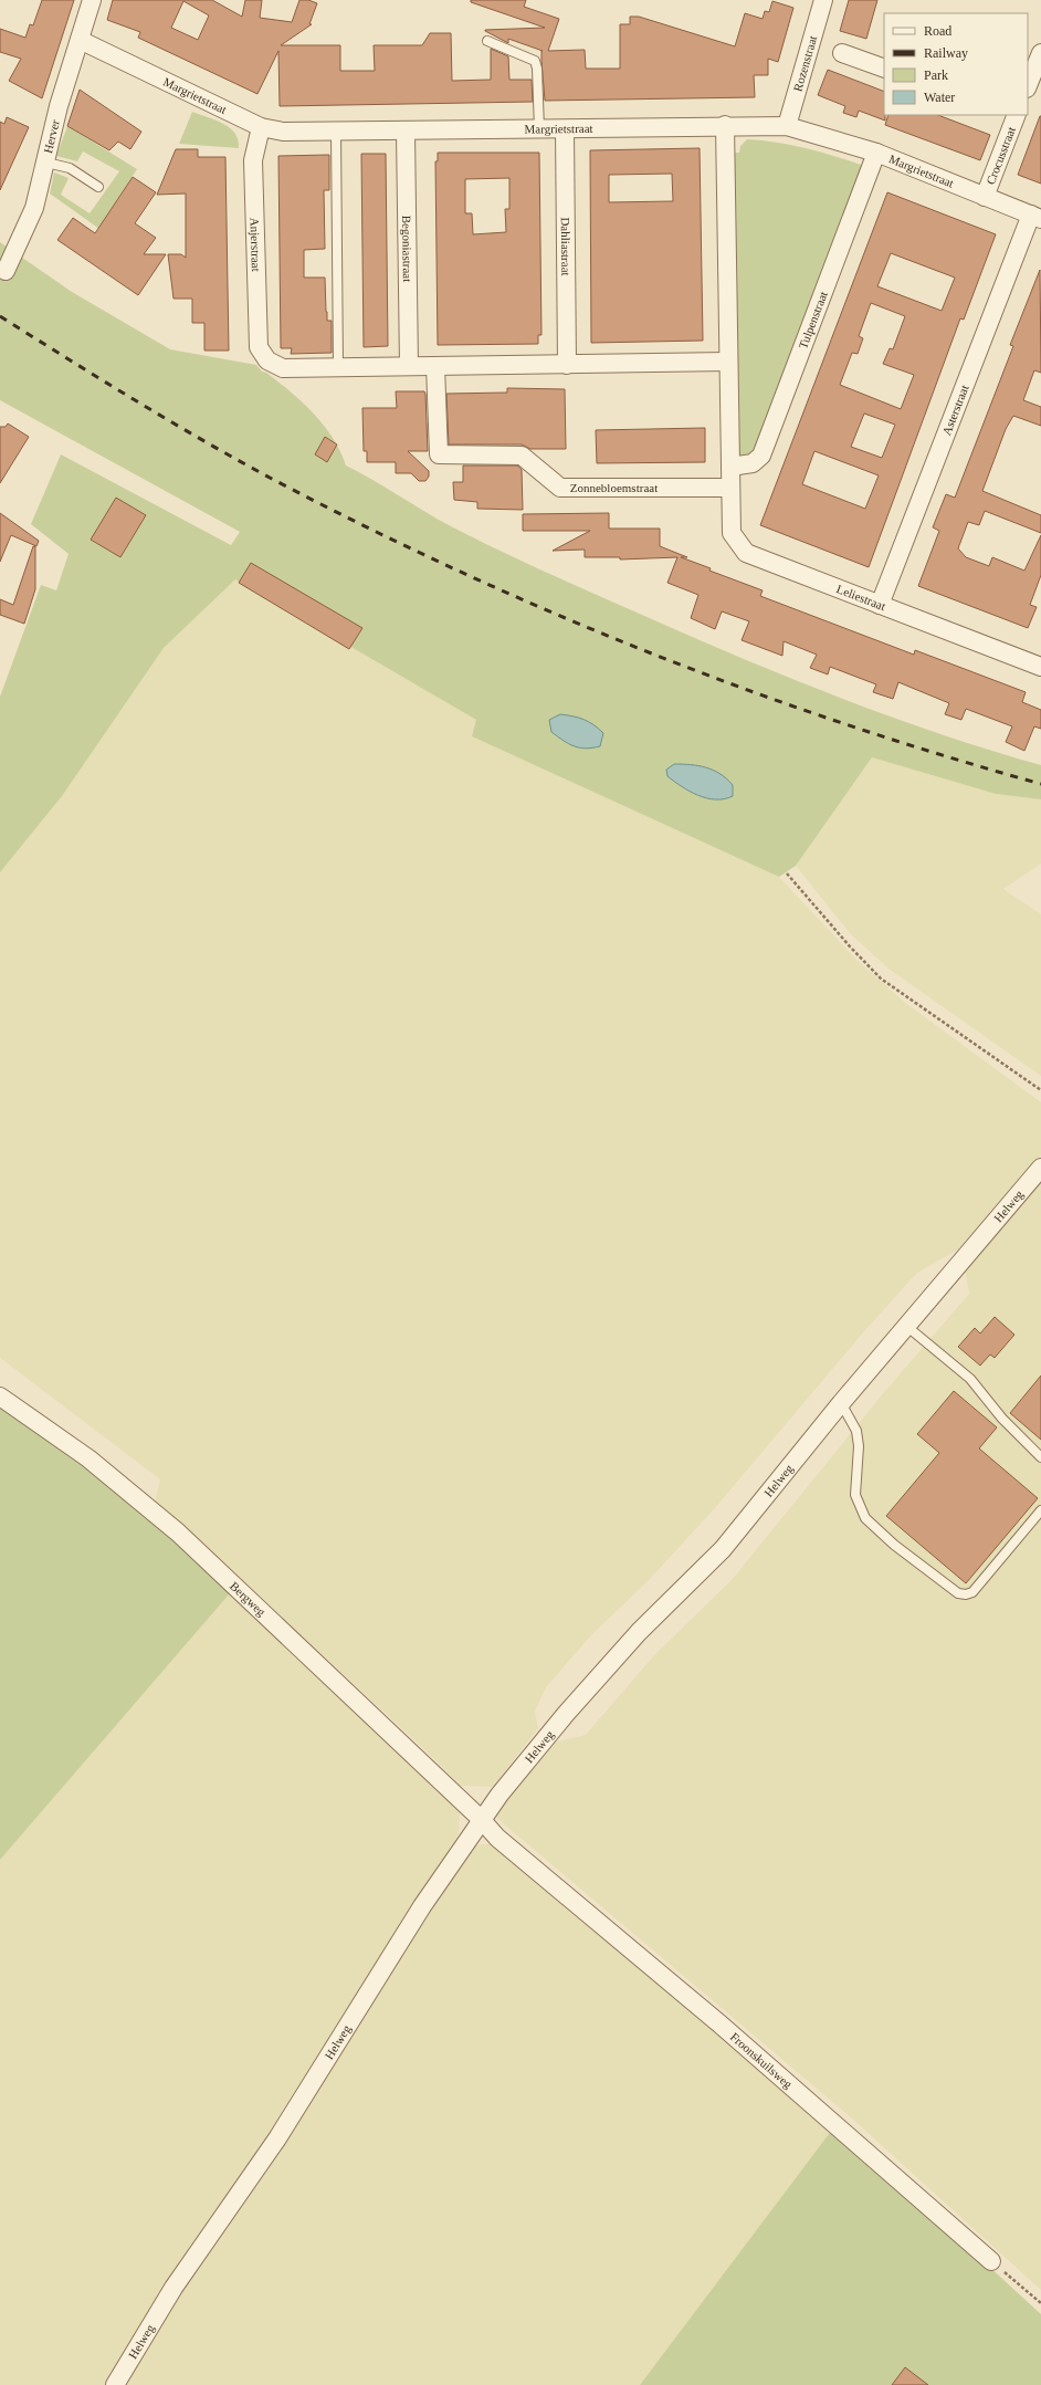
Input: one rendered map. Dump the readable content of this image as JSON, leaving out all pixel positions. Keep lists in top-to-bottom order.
{
  "streets": {
    "street": [
      "Rozenstraat",
      "Margrietstraat",
      "Herver",
      "Crocusstraat",
      "Anjerstraat",
      "Dahliastraat",
      "Begoniastraat",
      "Tulpenstraat",
      "Asterstraat",
      "Zonnebloemstraat",
      "Leliestraat",
      "Helweg",
      "Bergweg",
      "Froonskuilsweg"
    ]
  },
  "crossings": [
    ["Rozenstraat", "Margrietstraat"],
    ["Margrietstraat", "Herver"],
    ["Margrietstraat", "Crocusstraat"],
    ["Margrietstraat", "Anjerstraat"],
    ["Margrietstraat", "Dahliastraat"],
    ["Margrietstraat", "Begoniastraat"],
    ["Margrietstraat", "Tulpenstraat"],
    ["Margrietstraat", "Asterstraat"],
    ["Asterstraat", "Leliestraat"],
    ["Zonnebloemstraat", "Leliestraat"],
    ["Helweg", "Bergweg"],
    ["Helweg", "Froonskuilsweg"],
    ["Bergweg", "Froonskuilsweg"]
  ],
  "legend": [
    "Road",
    "Railway",
    "Park",
    "Water"
  ]
}
